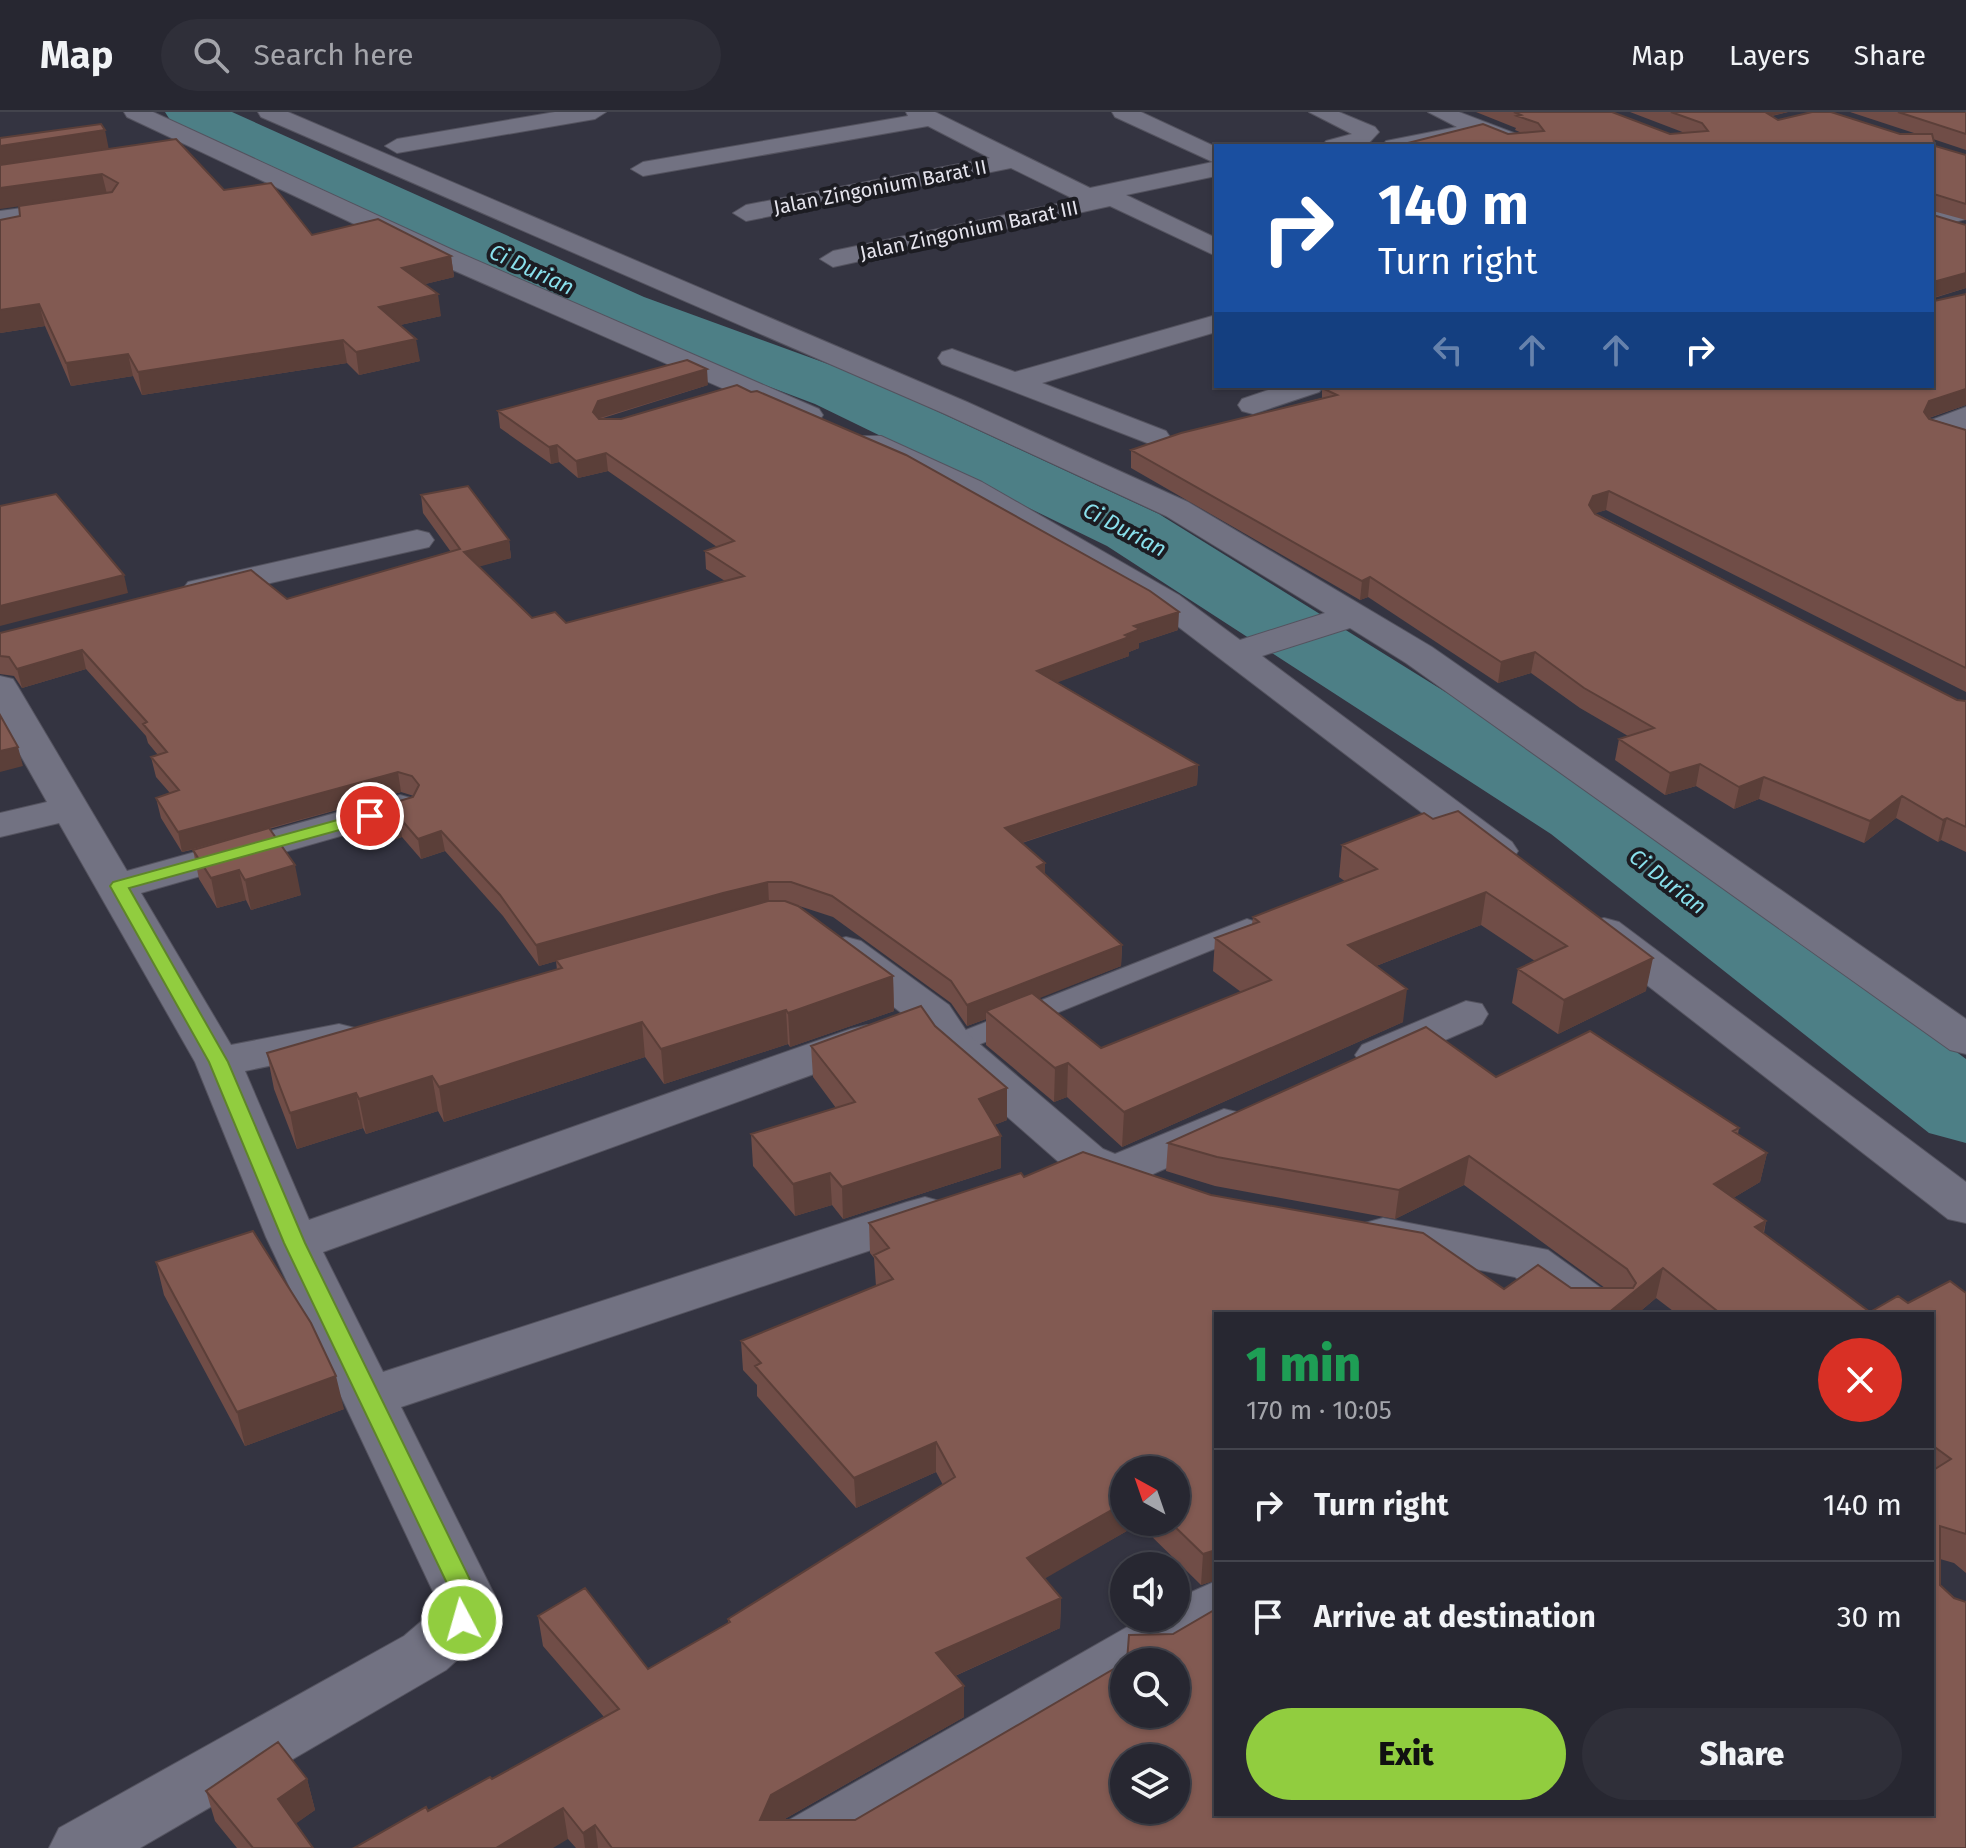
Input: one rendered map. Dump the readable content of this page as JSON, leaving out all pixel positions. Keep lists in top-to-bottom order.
{
  "streets": {
    "street": ["Jalan Zingonium Barat II", "Jalan Zingonium Barat III"]
  },
  "water": ["Ci Durian"],
  "north": "top left",
  "page": {
    "header": "Map",
    "search": "Search here",
    "nav": ["Map", "Layers", "Share"],
    "turn": ["140 m", "Turn right"],
    "heading": ["1 min", "170 m · 10:05"],
    "list": [
      {
        "name": "Turn right",
        "value": "140 m"
      },
      {
        "name": "Arrive at destination",
        "value": "30 m"
      }
    ],
    "buttons": ["Exit", "Share"]
  }
}
